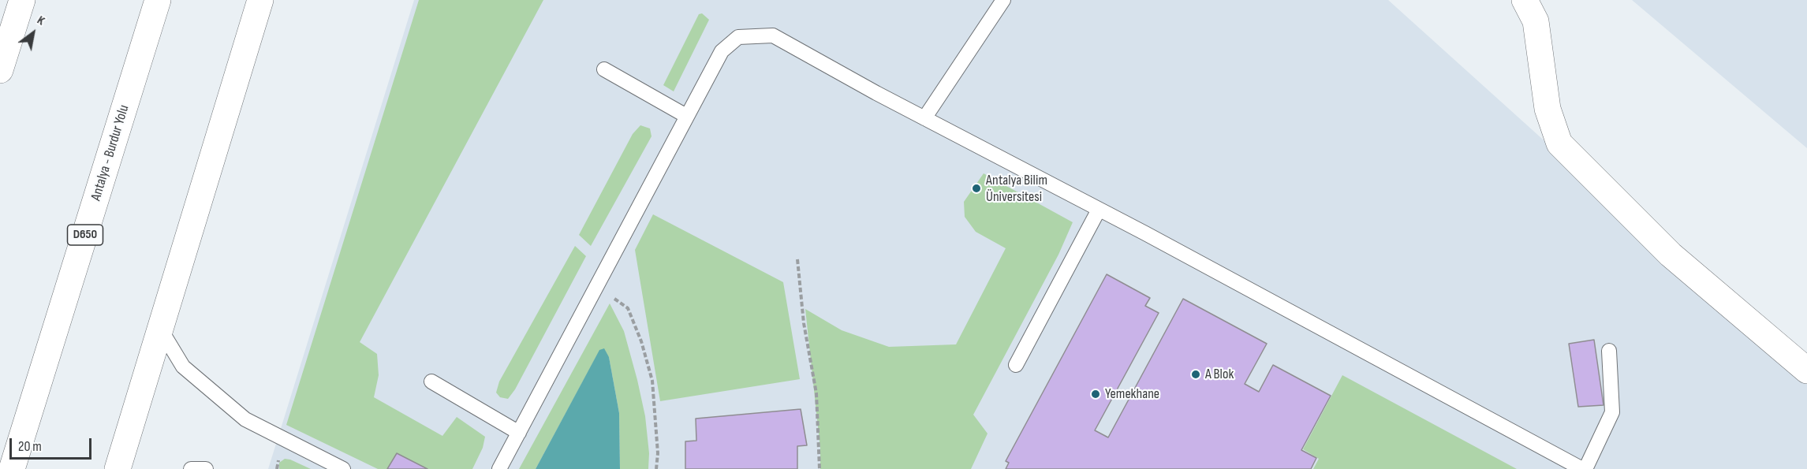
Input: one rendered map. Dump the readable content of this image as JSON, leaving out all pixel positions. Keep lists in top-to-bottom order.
{
  "streets": {
    "main road": ["Antalya - Burdur Yolu", "D650"]
  },
  "places": ["Antalya Bilim Üniversitesi", "A Blok", "Yemekhane"],
  "scale_bar": "20 m",
  "north": "top right"
}
